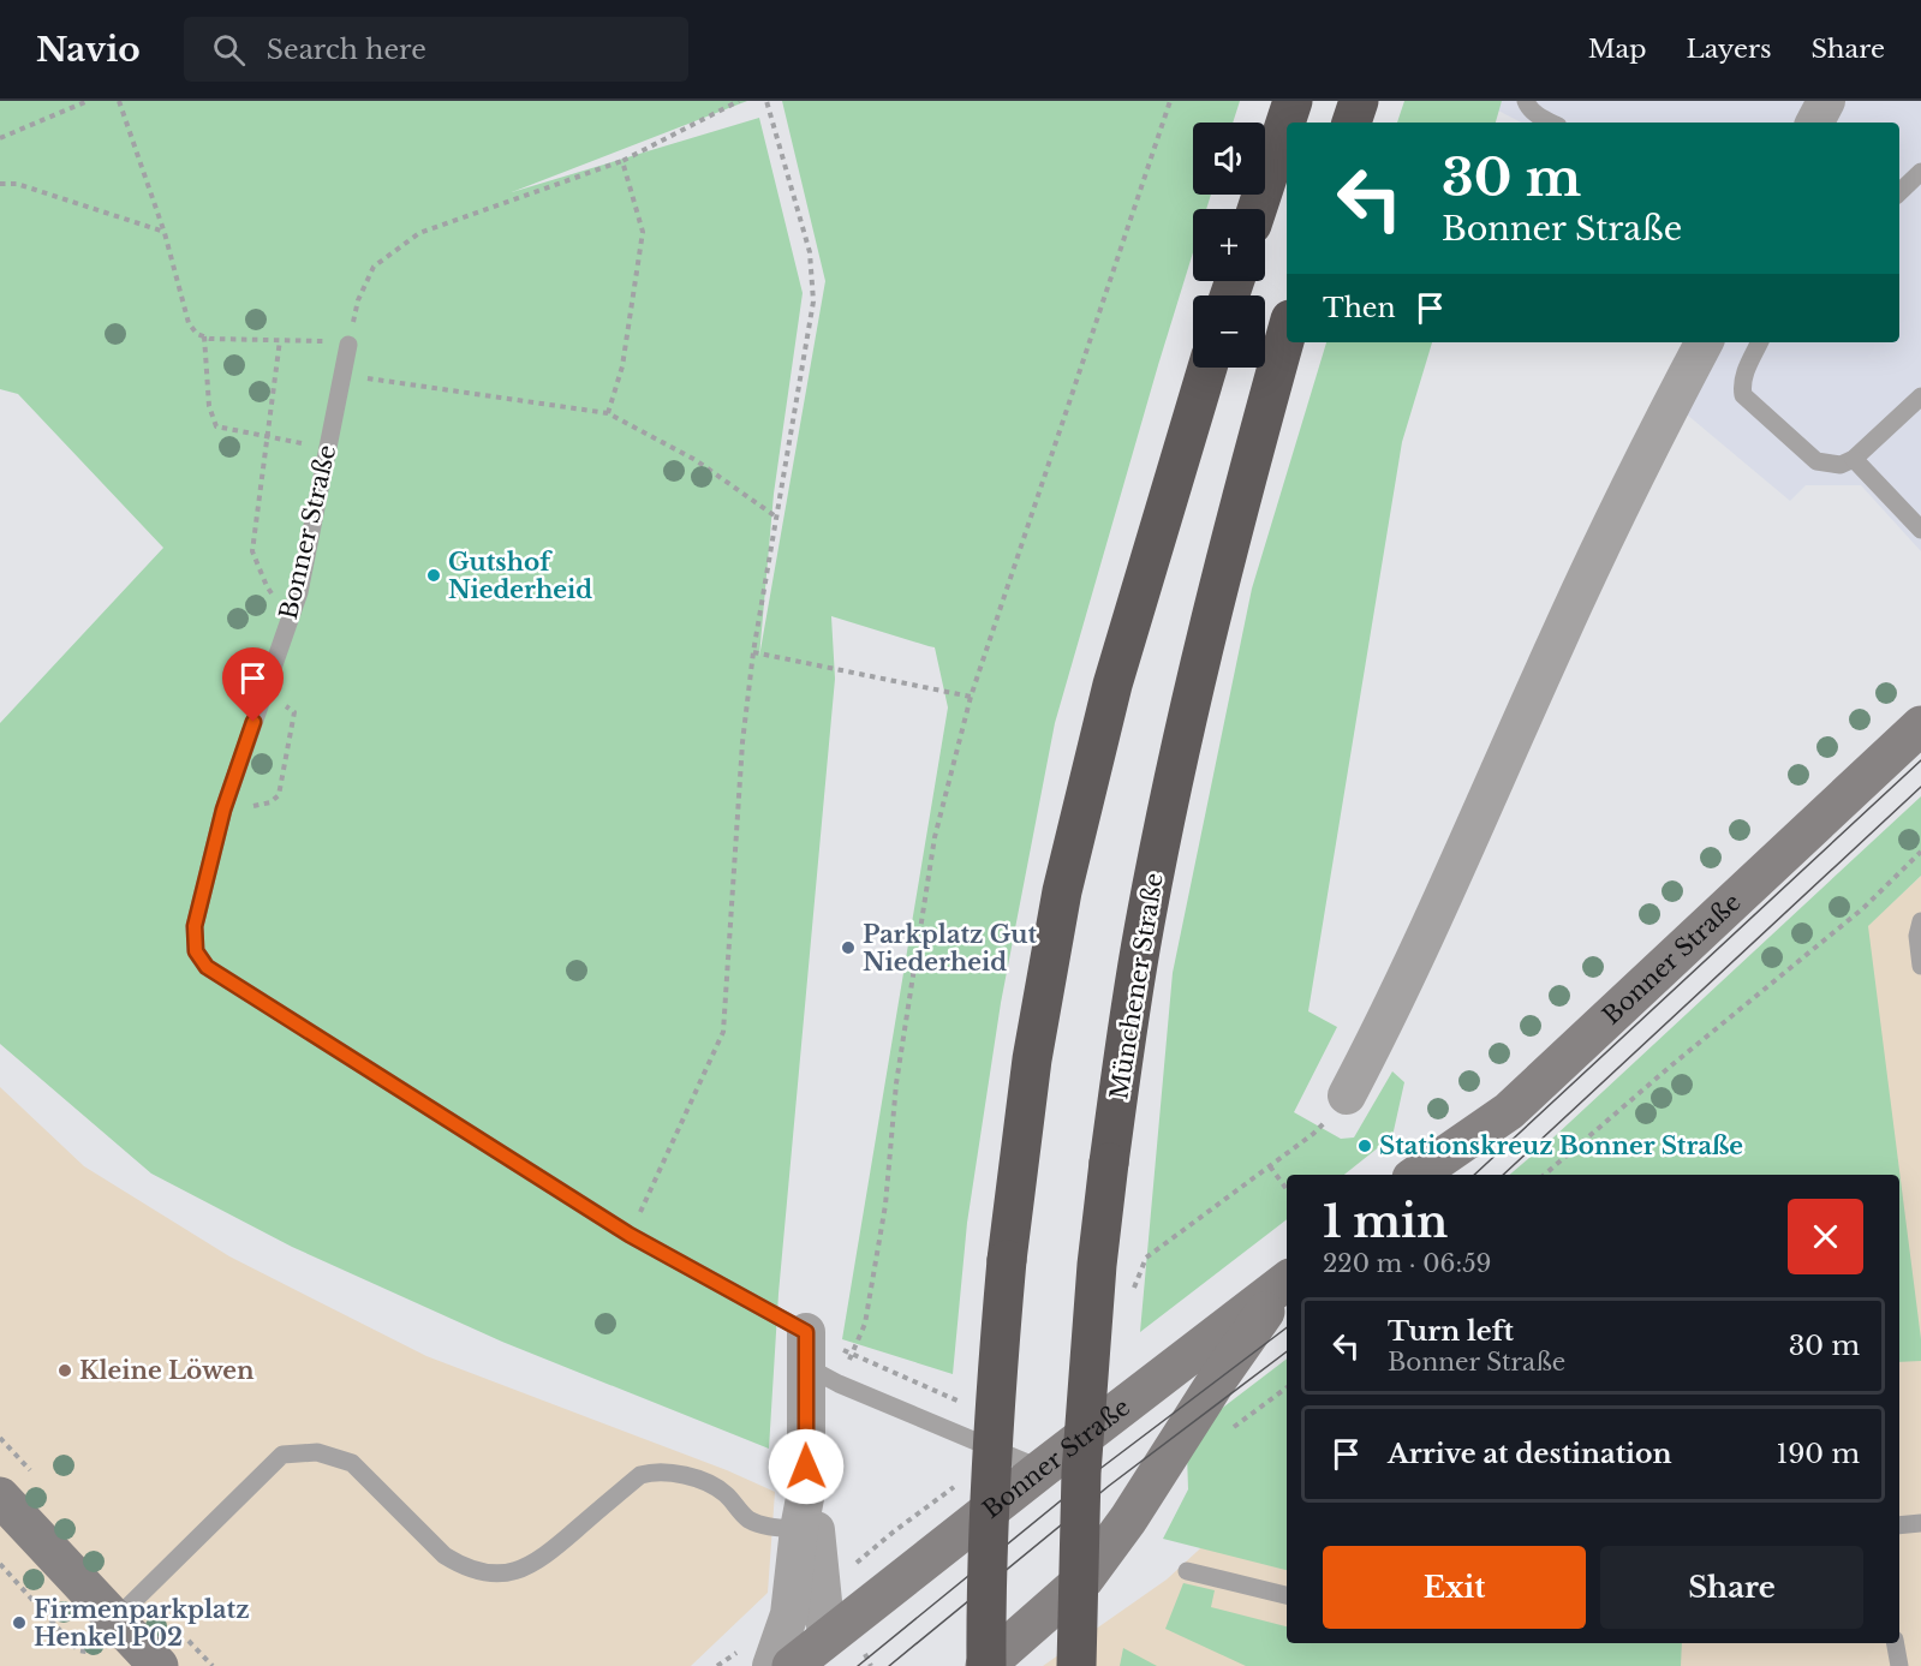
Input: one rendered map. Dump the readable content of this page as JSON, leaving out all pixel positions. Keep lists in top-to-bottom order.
{
  "streets": {
    "highway": ["Münchener Straße"],
    "main road": ["Bonner Straße"]
  },
  "places": [
    "Gutshof Niederheid",
    "Parkplatz Gut Niederheid",
    "Stationskreuz Bonner Straße",
    "Kleine Löwen",
    "Firmenparkplatz Henkel P02"
  ],
  "page": {
    "header": "Navio",
    "search": "Search here",
    "nav": ["Map", "Layers", "Share"],
    "map_buttons": ["+", "−"],
    "turn": ["30 m", "Bonner Straße"],
    "then": "Then",
    "heading": ["1 min", "220 m · 06:59"],
    "list": [
      {
        "name": "Turn left",
        "note": "Bonner Straße",
        "value": "30 m"
      },
      {
        "name": "Arrive at destination",
        "value": "190 m"
      }
    ],
    "buttons": ["Exit", "Share"]
  }
}
